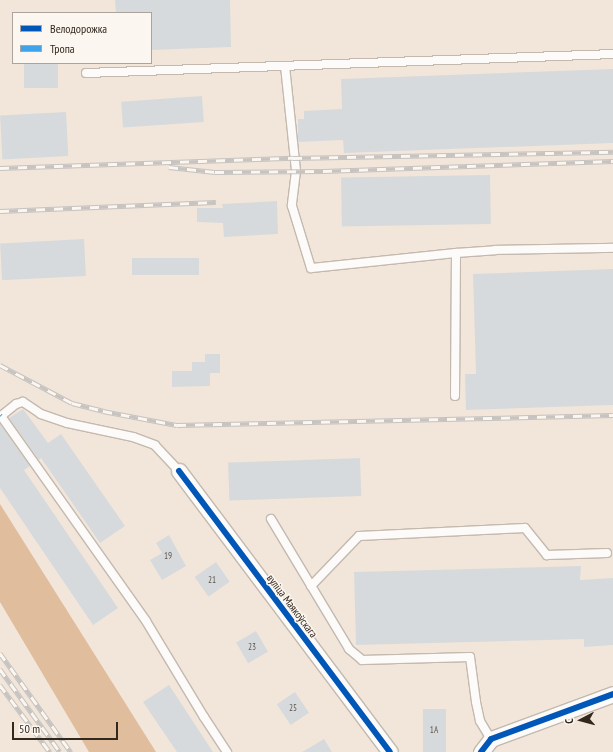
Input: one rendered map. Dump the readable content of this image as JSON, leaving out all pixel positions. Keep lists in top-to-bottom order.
{
  "streets": {
    "street": ["вуліца Маякоўскага"]
  },
  "house_numbers": [
    "19",
    "21",
    "23",
    "25",
    "1А"
  ],
  "legend": ["Велодорожка", "Тропа"],
  "scale_bar": "50 m",
  "north": "left"
}
